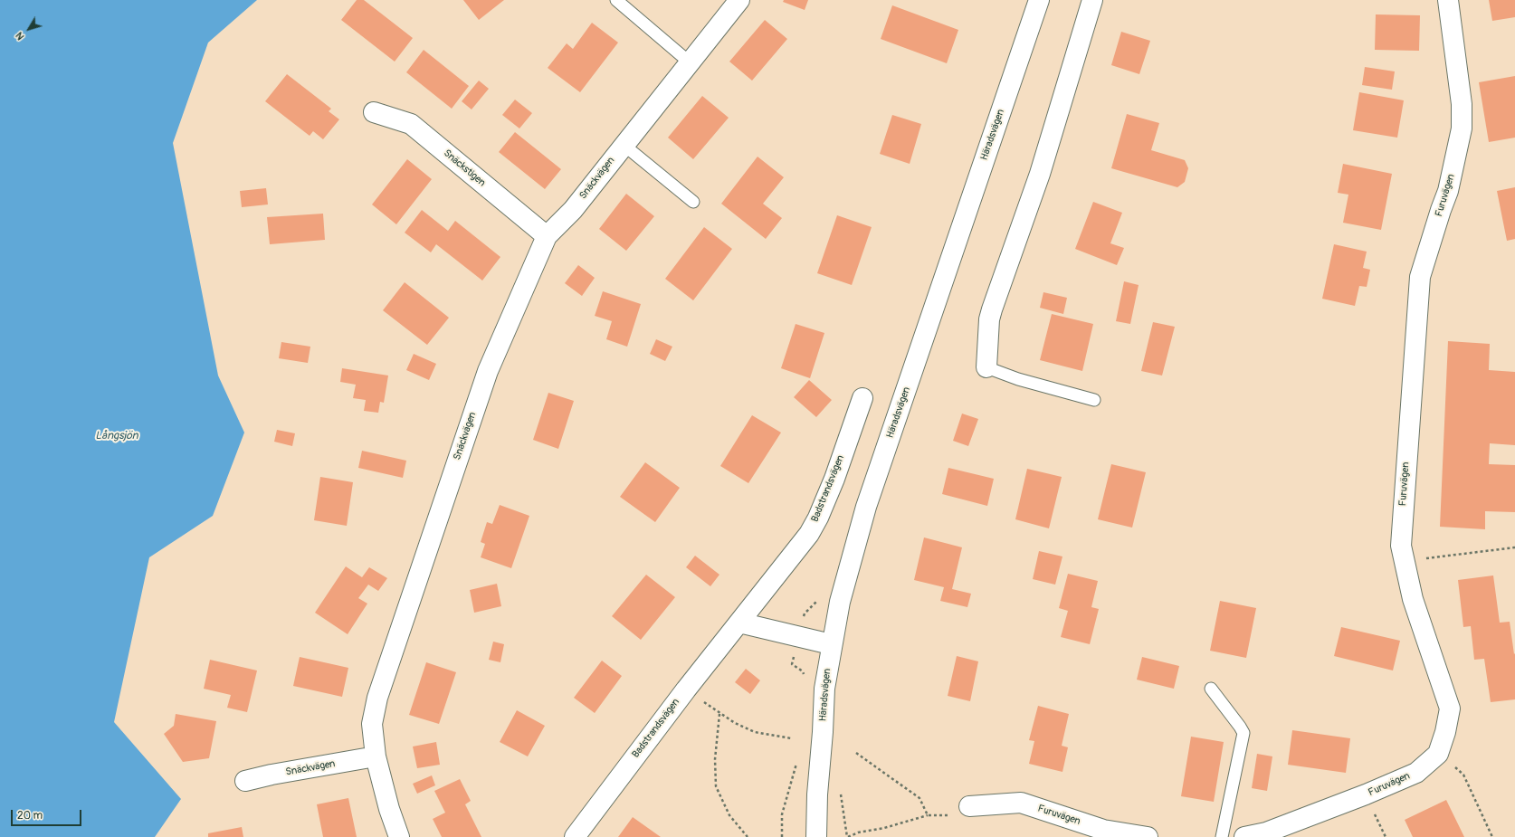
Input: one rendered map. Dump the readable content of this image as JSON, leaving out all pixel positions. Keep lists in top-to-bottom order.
{
  "streets": {
    "street": [
      "Häradsvägen",
      "Snäckstigen",
      "Snäckvägen",
      "Furuvägen",
      "Badstrandsvägen"
    ]
  },
  "crossings": [
    ["Snäckstigen", "Snäckvägen"]
  ],
  "water": ["Långsjön"],
  "scale_bar": "20 m",
  "north": "bottom left"
}
